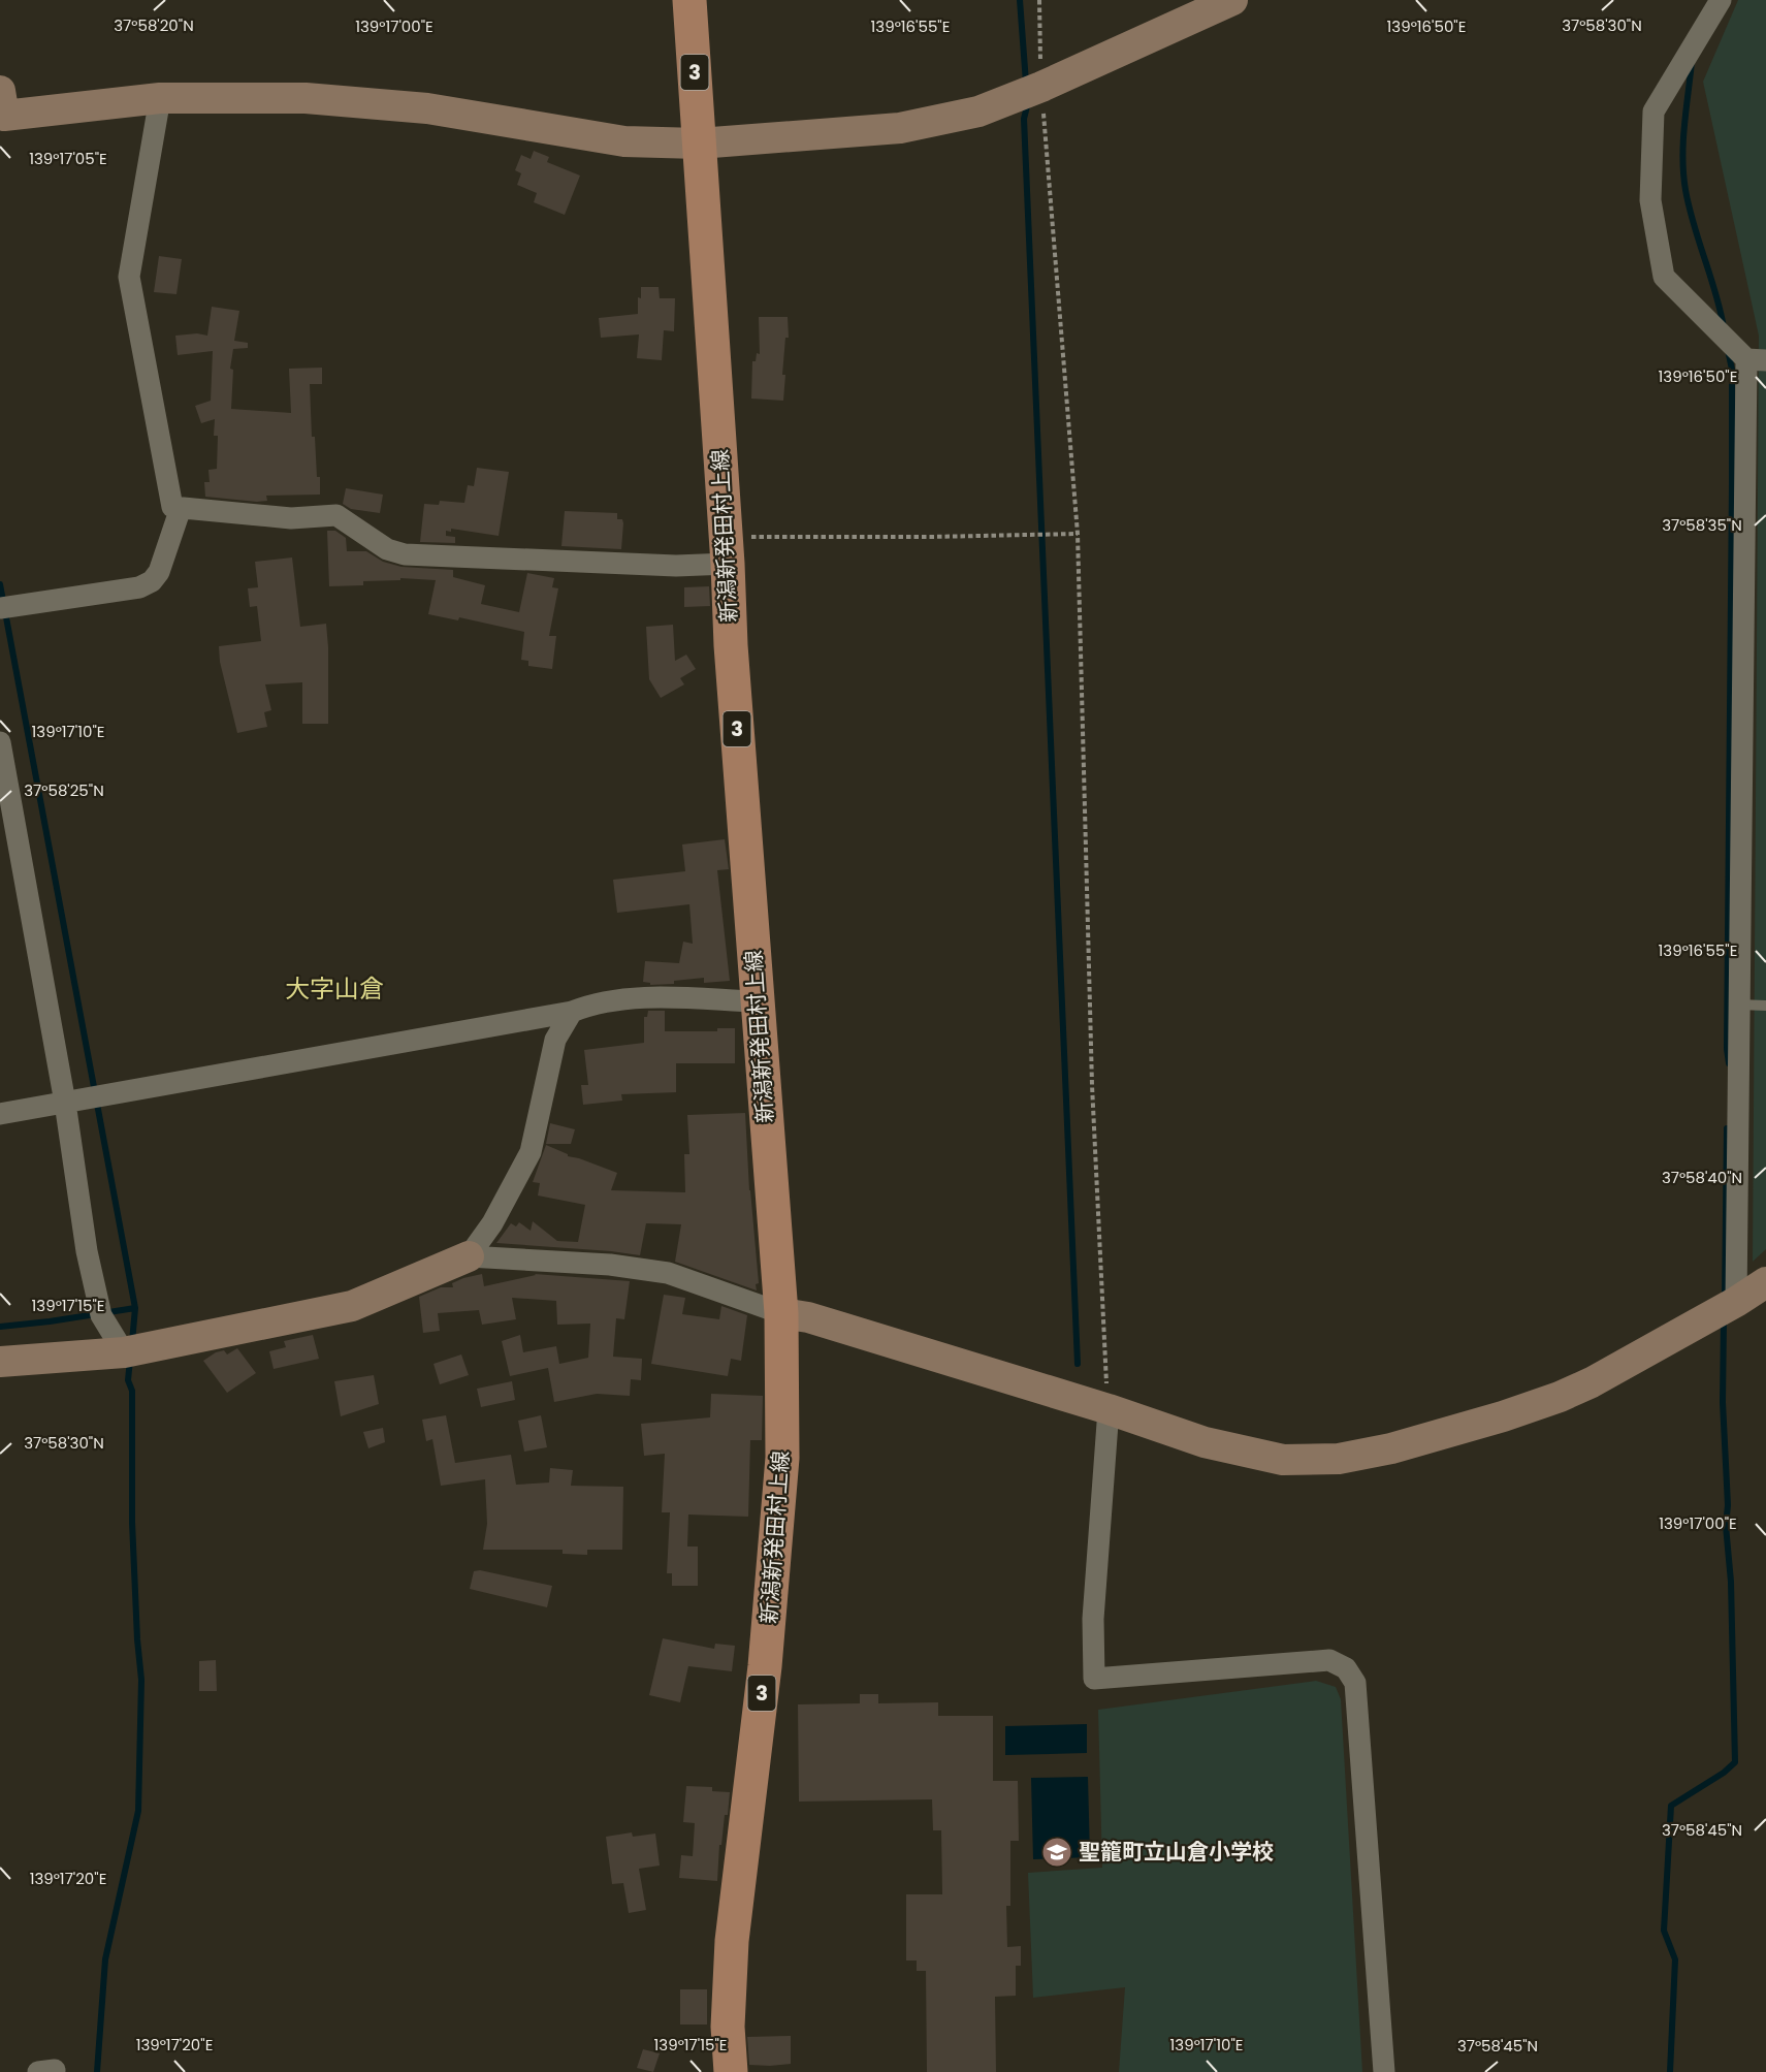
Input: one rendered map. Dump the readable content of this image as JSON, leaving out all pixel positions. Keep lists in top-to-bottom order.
{
  "streets": {
    "main road": ["3", "新潟新発田村上線"]
  },
  "districts": ["大字山倉"],
  "places": {
    "school or university": ["聖籠町立山倉小学校"]
  },
  "coordinates": [
    "37°58'20\"N",
    "37°58'30\"N",
    "139°17'00\"E",
    "139°16'55\"E",
    "139°16'50\"E",
    "139°17'05\"E",
    "37°58'35\"N",
    "139°17'10\"E",
    "37°58'25\"N",
    "37°58'40\"N",
    "139°17'15\"E",
    "37°58'45\"N",
    "139°17'20\"E"
  ]
}
